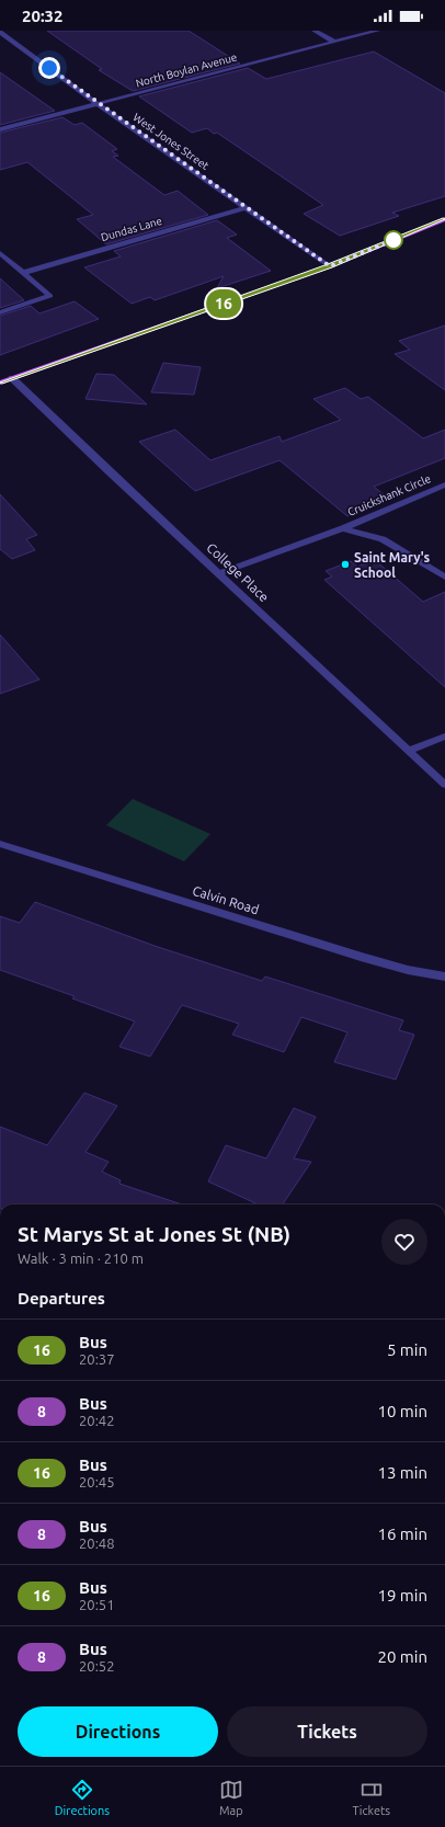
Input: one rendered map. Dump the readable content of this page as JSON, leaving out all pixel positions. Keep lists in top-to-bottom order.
{
  "streets": {
    "street": [
      "North Boylan Avenue",
      "West Jones Street",
      "Dundas Lane",
      "Cruickshank Circle",
      "College Place",
      "Calvin Road"
    ]
  },
  "crossings": [
    ["North Boylan Avenue", "West Jones Street"],
    ["West Jones Street", "Dundas Lane"],
    ["Cruickshank Circle", "College Place"]
  ],
  "places": ["Saint Mary's School"],
  "lines": ["bus line 16"],
  "page": {
    "status": "20:32",
    "on_map": "16",
    "heading": [
      ["St Marys St at Jones St (NB)", "Walk · 3 min · 210 m"],
      "Departures"
    ],
    "list": [
      {
        "mark": "16",
        "name": "Bus",
        "note": "20:37",
        "value": "5 min"
      },
      {
        "mark": "8",
        "name": "Bus",
        "note": "20:42",
        "value": "10 min"
      },
      {
        "mark": "16",
        "name": "Bus",
        "note": "20:45",
        "value": "13 min"
      },
      {
        "mark": "8",
        "name": "Bus",
        "note": "20:48",
        "value": "16 min"
      },
      {
        "mark": "16",
        "name": "Bus",
        "note": "20:51",
        "value": "19 min"
      },
      {
        "mark": "8",
        "name": "Bus",
        "note": "20:52",
        "value": "20 min"
      }
    ],
    "buttons": ["Directions", "Tickets"],
    "tabs": ["Directions", "Map", "Tickets"]
  }
}
